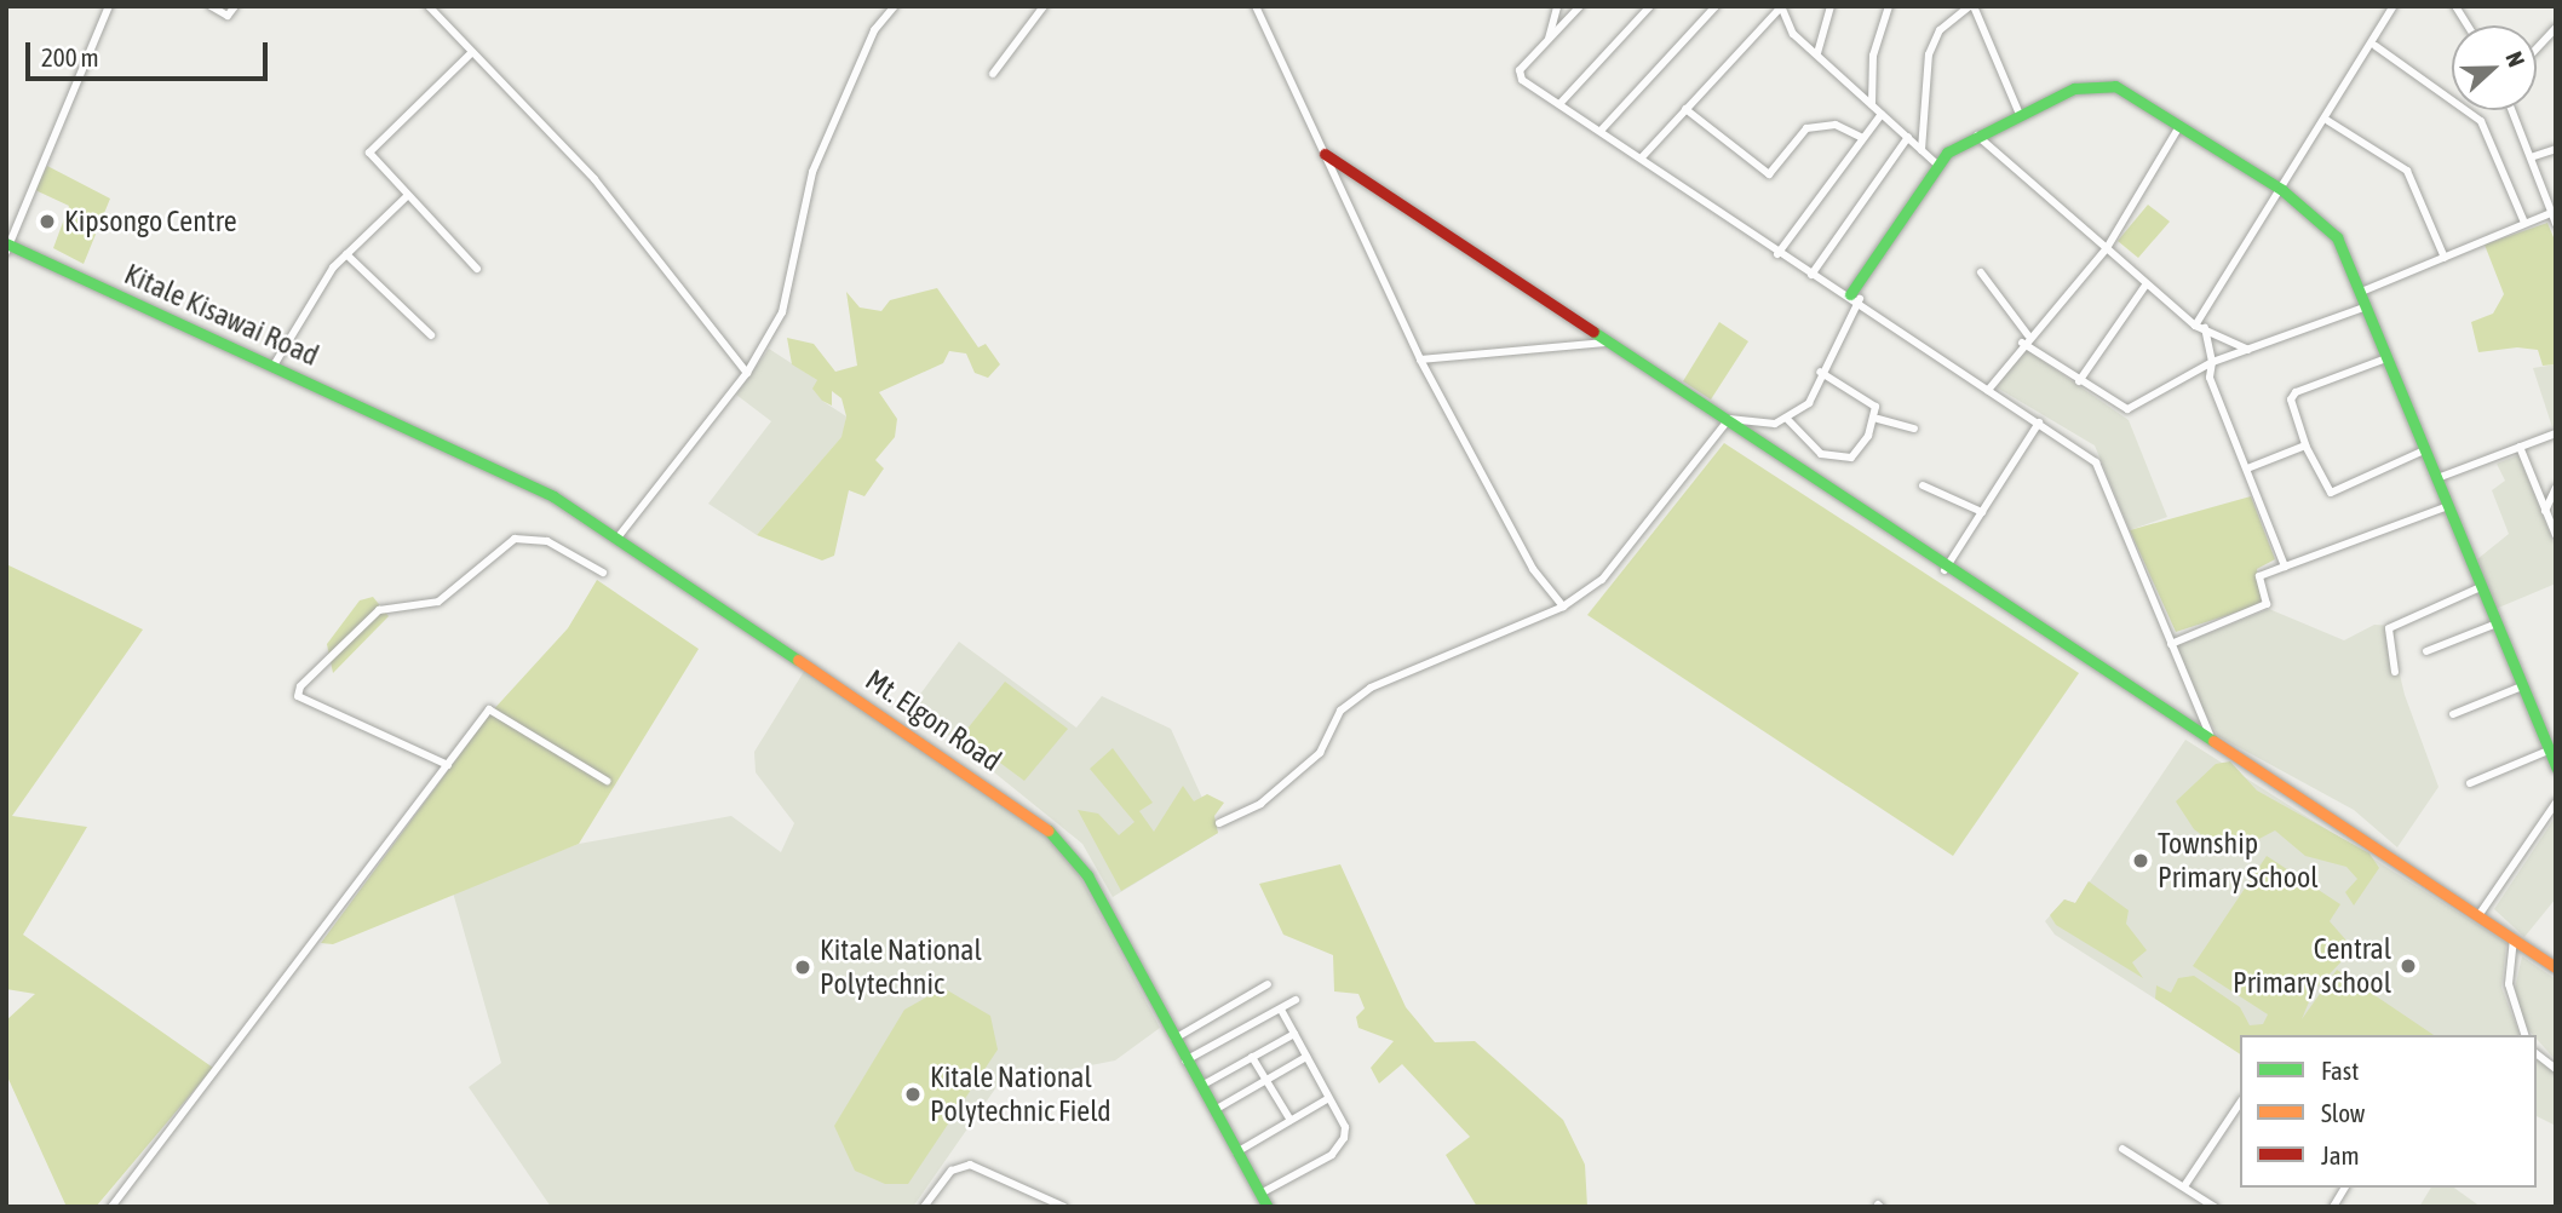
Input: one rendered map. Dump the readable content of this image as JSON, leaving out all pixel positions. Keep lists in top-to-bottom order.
{
  "streets": {
    "street": ["Kitale Kisawai Road", "Mt. Elgon Road"]
  },
  "crossings": [
    ["Kitale Kisawai Road", "Mt. Elgon Road"]
  ],
  "places": [
    "Kipsongo Centre",
    "Township Primary School",
    "Central Primary school",
    "Kitale National Polytechnic",
    "Kitale National Polytechnic Field"
  ],
  "legend": ["Fast", "Slow", "Jam"],
  "scale_bar": "200 m",
  "north": "right"
}
